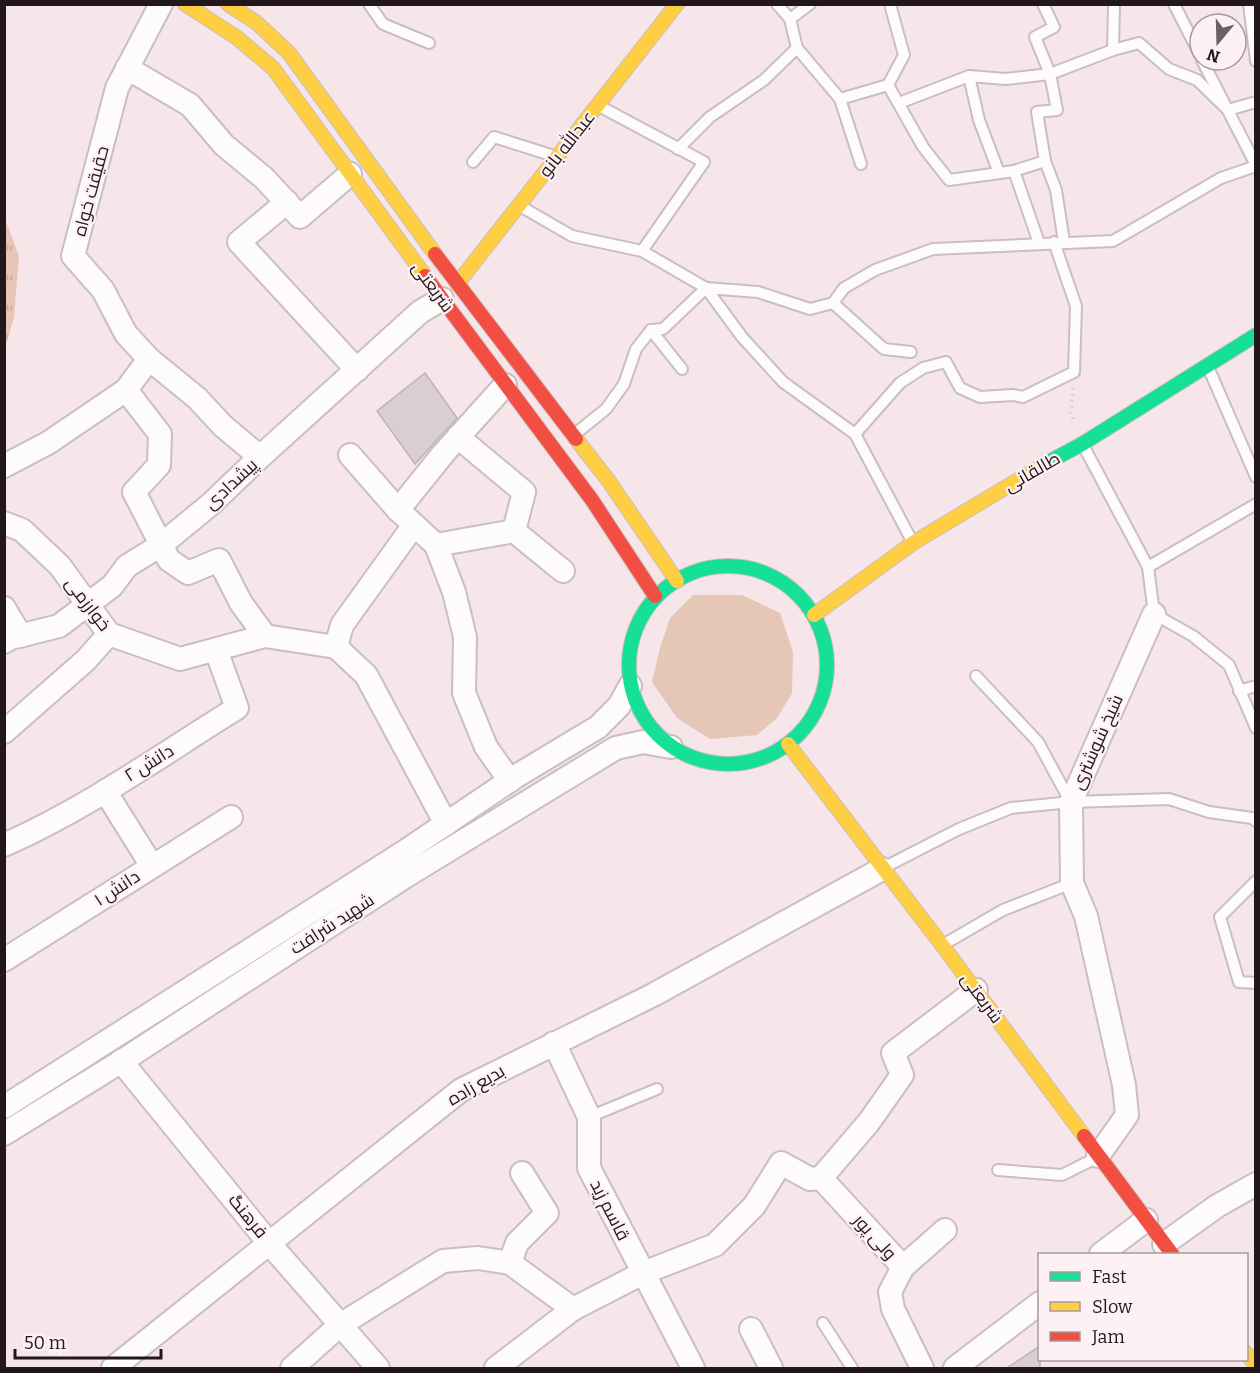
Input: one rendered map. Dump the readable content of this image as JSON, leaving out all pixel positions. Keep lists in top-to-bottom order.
{
  "streets": {
    "main road": ["عبدالله بانو", "شریعتی", "طالقانی"],
    "street": [
      "حقیقت خواه",
      "پیشدادی",
      "خوارزمی",
      "شیخ شوشتری",
      "دانش ۲",
      "دانش ۱",
      "شهید شرافت",
      "بدیع زاده",
      "قاسم زید",
      "فرهنگ",
      "ولی پور"
    ]
  },
  "crossings": [
    ["عبدالله بانو", "شریعتی"],
    ["عبدالله بانو", "پیشدادی"],
    ["حقیقت خواه", "پیشدادی"],
    ["شریعتی", "طالقانی"],
    ["شریعتی", "پیشدادی"],
    ["شریعتی", "شیخ شوشتری"],
    ["شریعتی", "شهید شرافت"],
    ["شریعتی", "بدیع زاده"],
    ["طالقانی", "شهید شرافت"],
    ["پیشدادی", "خوارزمی"],
    ["خوارزمی", "دانش ۲"],
    ["شهید شرافت", "فرهنگ"],
    ["بدیع زاده", "قاسم زید"],
    ["بدیع زاده", "فرهنگ"]
  ],
  "legend": ["Fast", "Slow", "Jam"],
  "scale_bar": "50 m",
  "north": "bottom"
}
